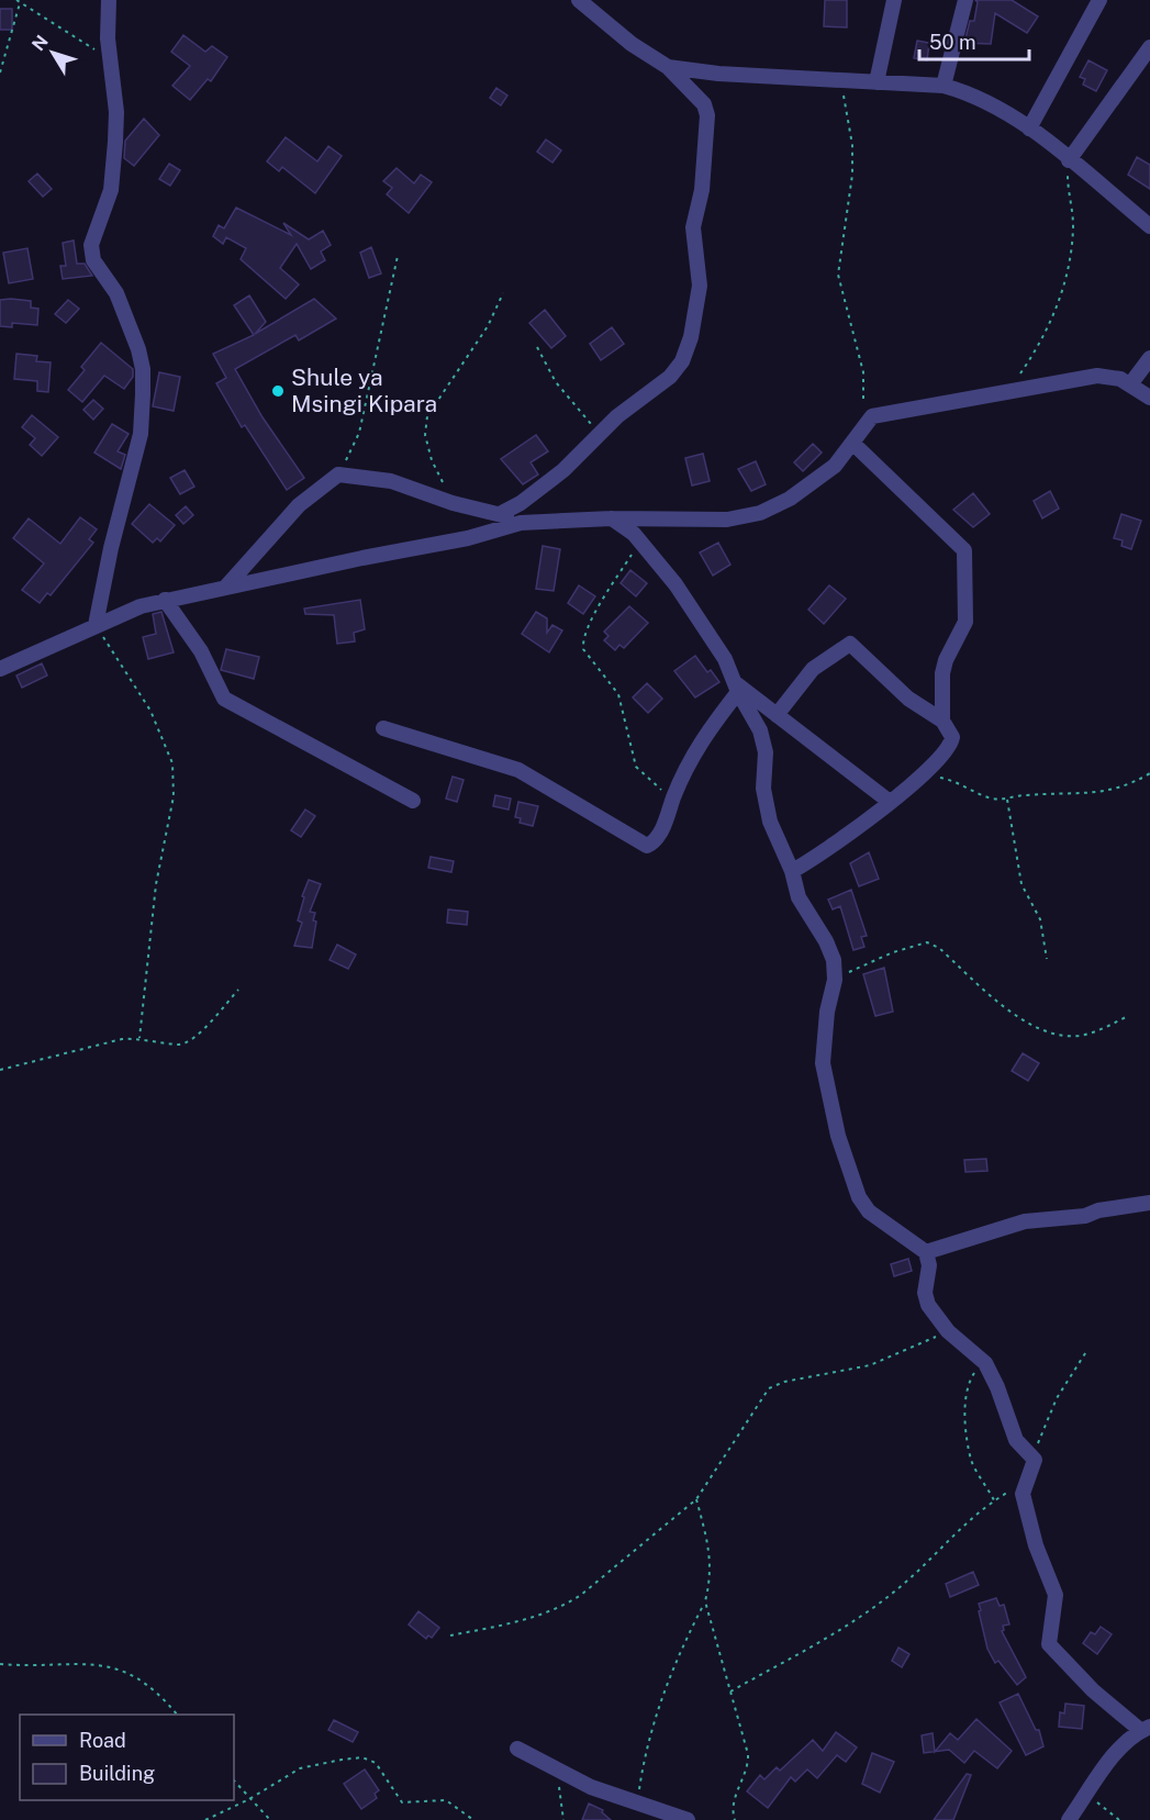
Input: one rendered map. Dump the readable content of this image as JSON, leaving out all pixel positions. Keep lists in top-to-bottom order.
{
  "places": ["Shule ya Msingi Kipara"],
  "legend": ["Road", "Building"],
  "scale_bar": "50 m",
  "north": "top left"
}
